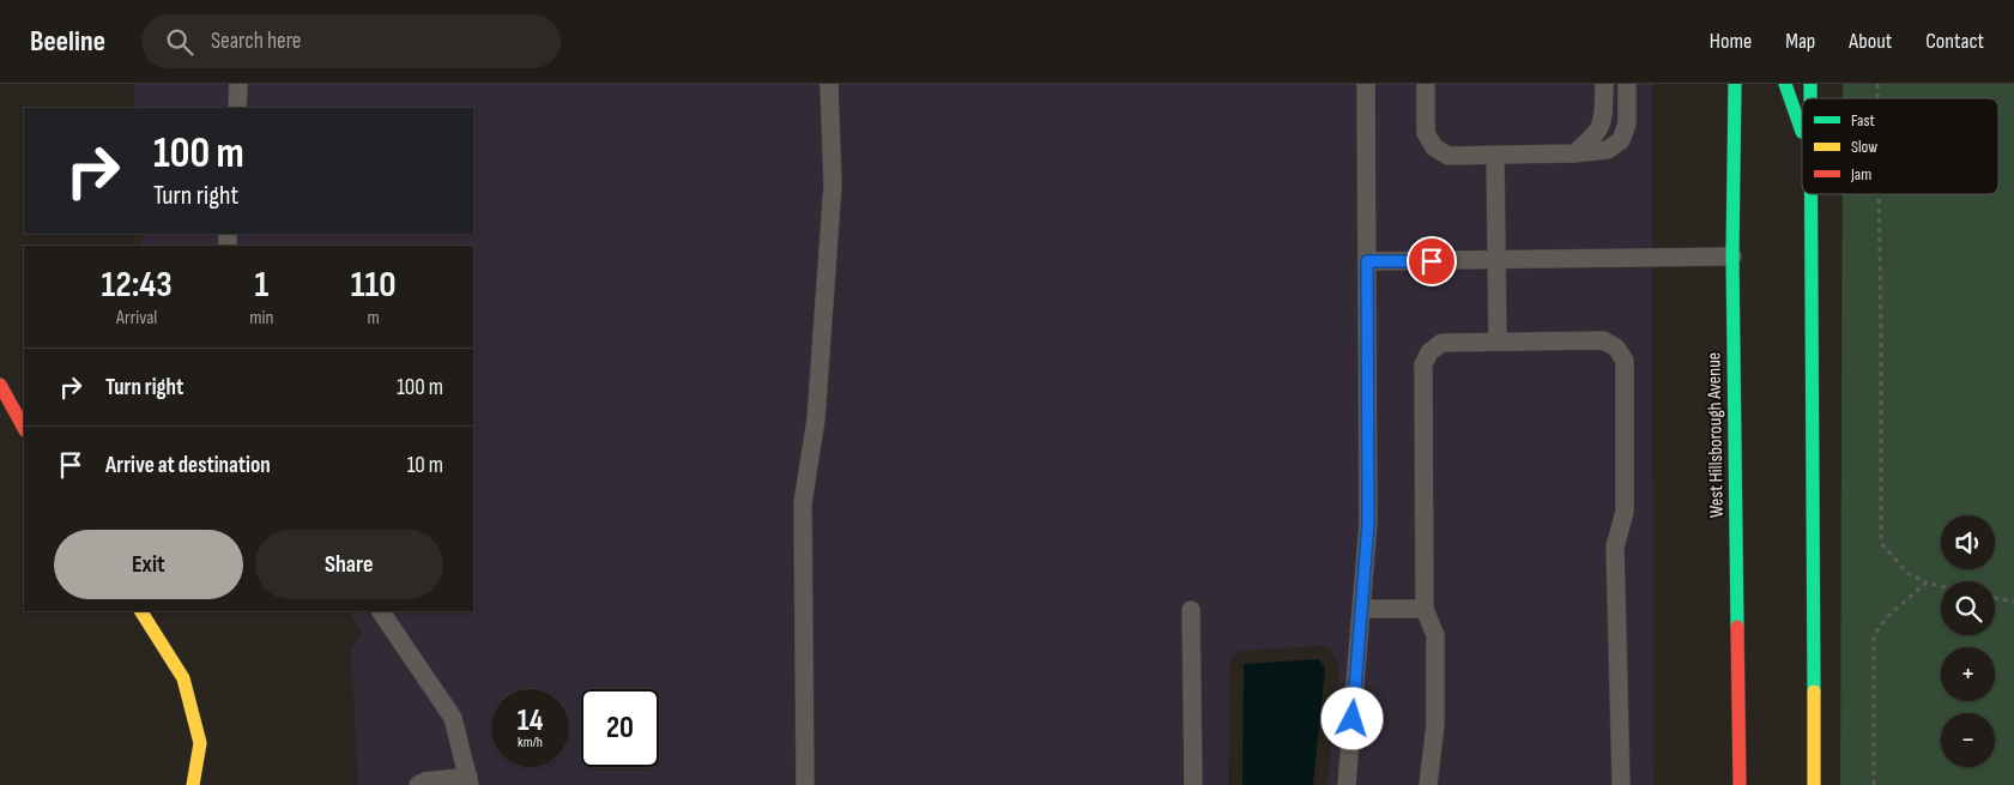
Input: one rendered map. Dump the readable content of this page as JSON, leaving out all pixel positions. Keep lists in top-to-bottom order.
{
  "streets": {
    "main road": ["West Hillsborough Avenue"]
  },
  "legend": ["Fast", "Slow", "Jam"],
  "page": {
    "header": "Beeline",
    "search": "Search here",
    "nav": [
      "Home",
      "Map",
      "About",
      "Contact"
    ],
    "turn": ["100 m", "Turn right"],
    "eta": [
      "12:43",
      "Arrival",
      "1",
      "min",
      "110",
      "m"
    ],
    "list": [
      {
        "name": "Turn right",
        "value": "100 m"
      },
      {
        "name": "Arrive at destination",
        "value": "10 m"
      }
    ],
    "map_buttons": ["+", "−"],
    "buttons": ["Exit", "Share"],
    "speed": "14 km/h",
    "limit": "20"
  }
}
